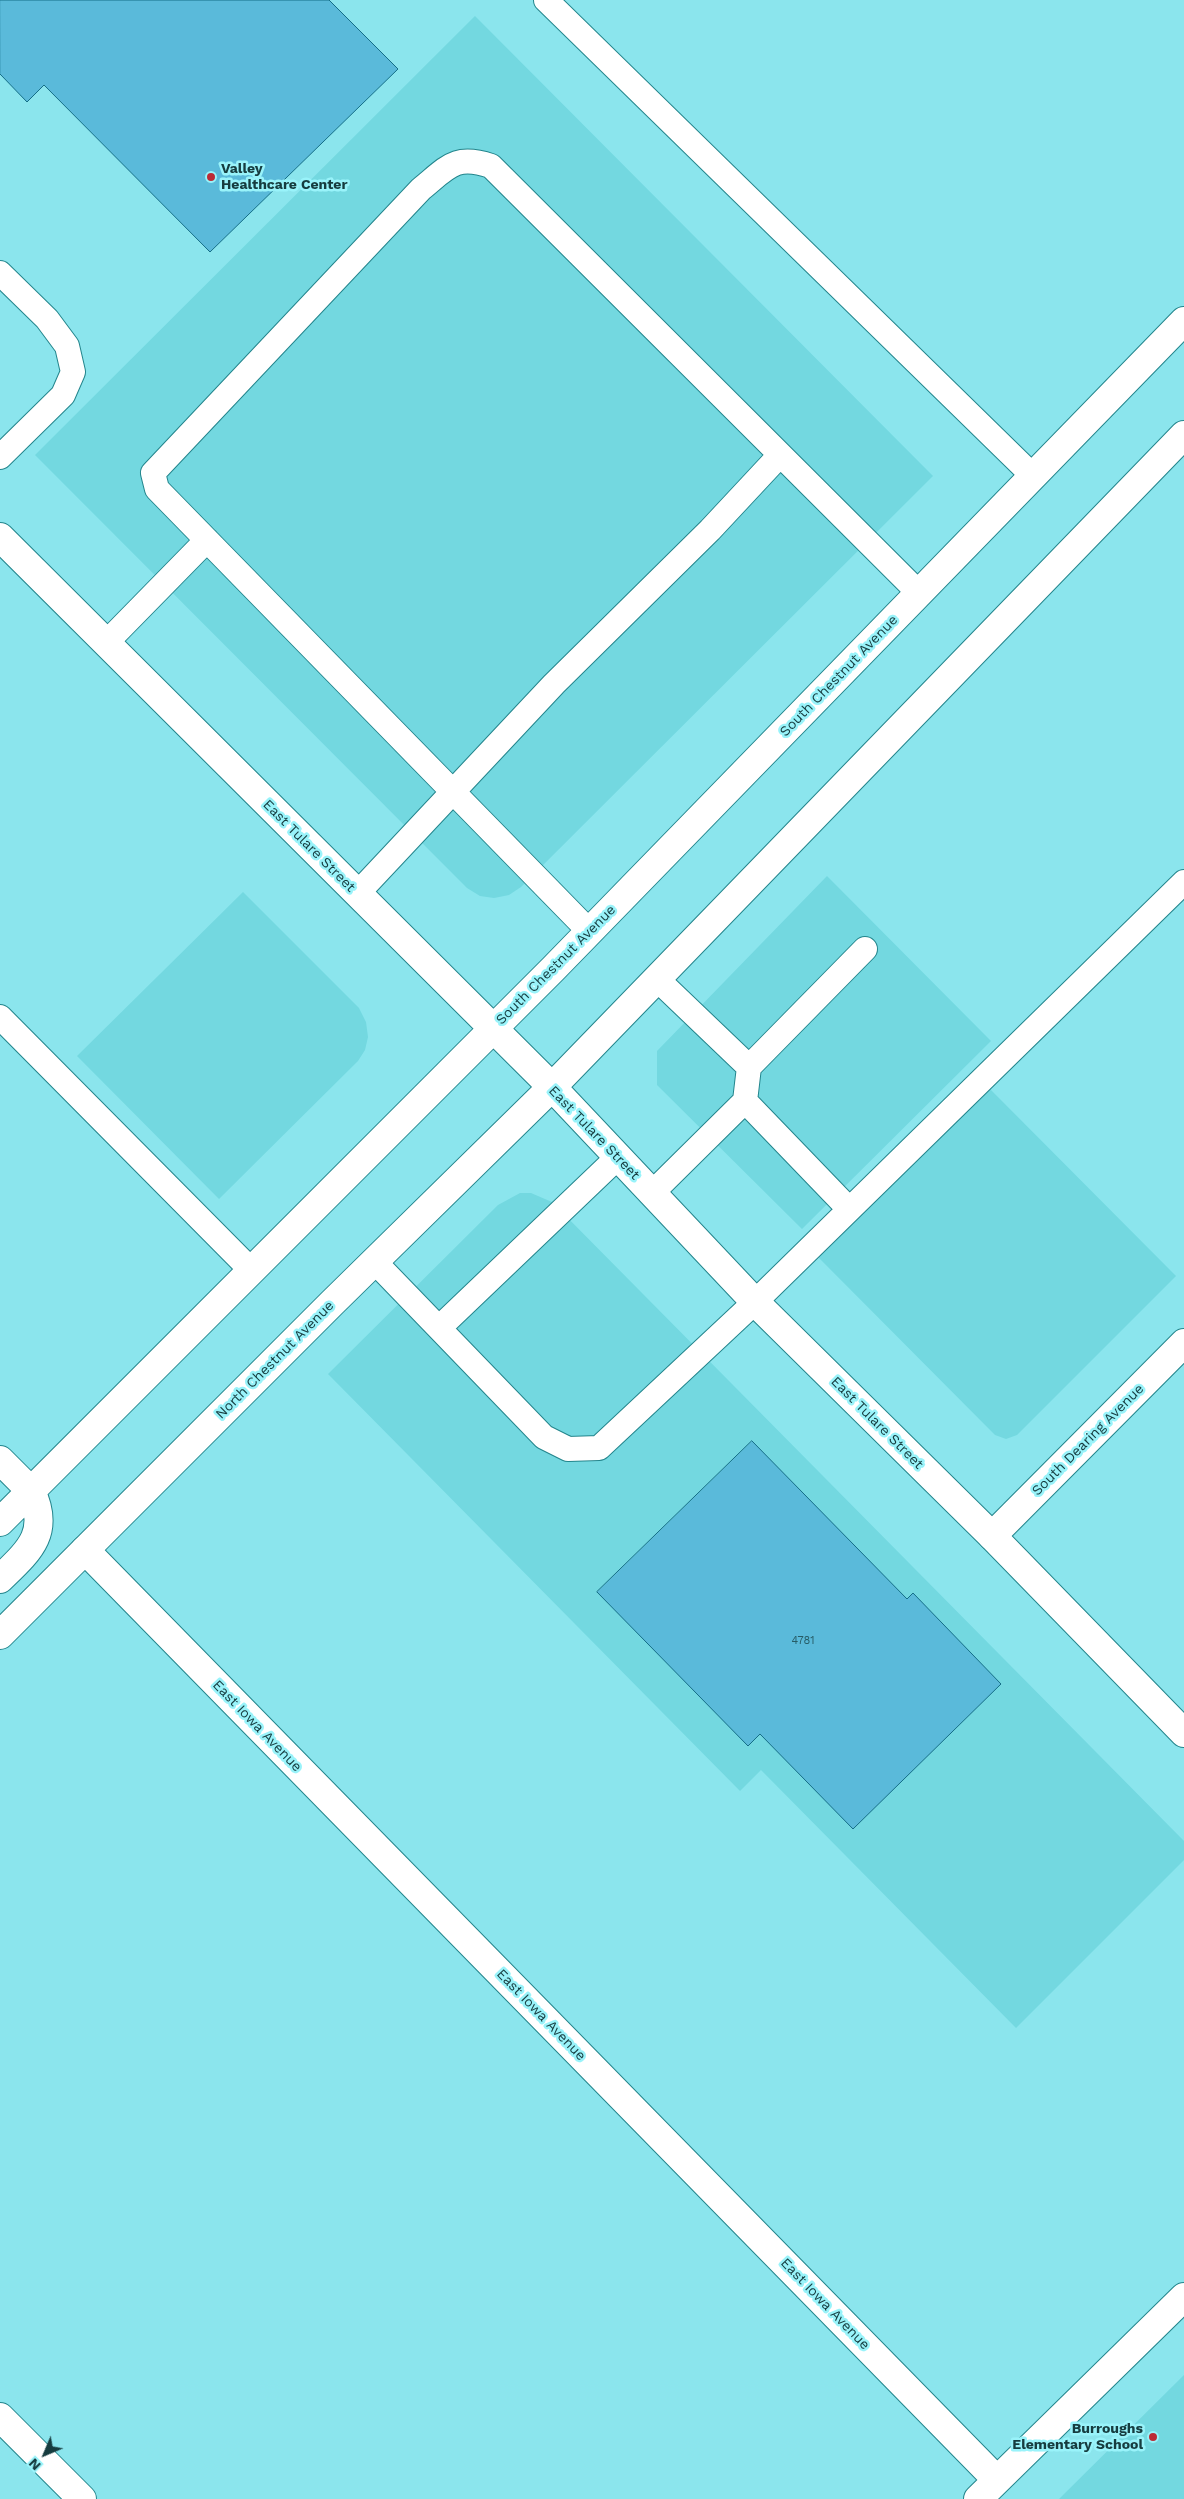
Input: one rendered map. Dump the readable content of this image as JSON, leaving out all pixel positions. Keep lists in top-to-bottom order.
{
  "streets": {
    "main road": [
      "South Chestnut Avenue",
      "East Tulare Street",
      "North Chestnut Avenue",
      "South Dearing Avenue",
      "East Iowa Avenue"
    ]
  },
  "crossings": [
    ["South Chestnut Avenue", "East Tulare Street"],
    ["East Tulare Street", "North Chestnut Avenue"],
    ["East Tulare Street", "South Dearing Avenue"],
    ["North Chestnut Avenue", "East Iowa Avenue"]
  ],
  "places": ["Valley Healthcare Center", "Burroughs Elementary School"],
  "house_numbers": ["4781"],
  "north": "bottom left"
}
